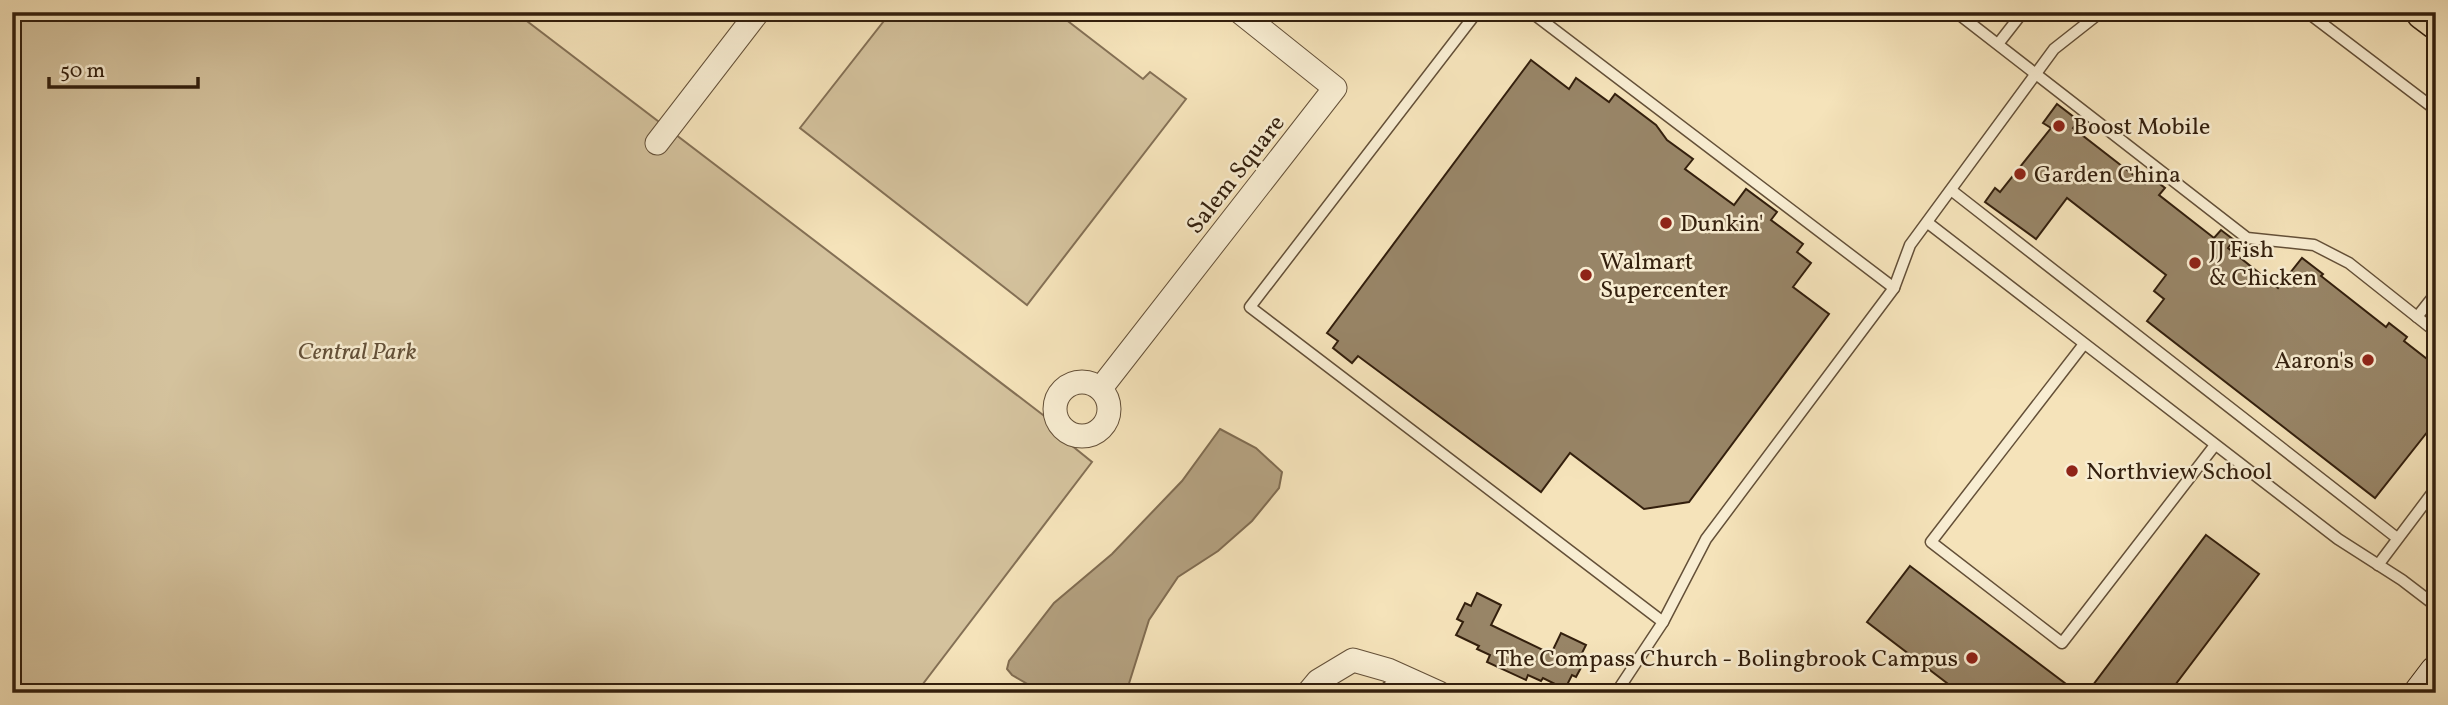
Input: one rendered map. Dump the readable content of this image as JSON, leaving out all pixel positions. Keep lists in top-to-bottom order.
{
  "streets": {
    "street": ["Salem Square"]
  },
  "parks": ["Central Park"],
  "places": [
    "Boost Mobile",
    "Garden China",
    "Dunkin'",
    "JJ Fish & Chicken",
    "Walmart Supercenter",
    "Aaron's",
    "Northview School",
    "The Compass Church - Bolingbrook Campus"
  ],
  "scale_bar": "50 m"
}
